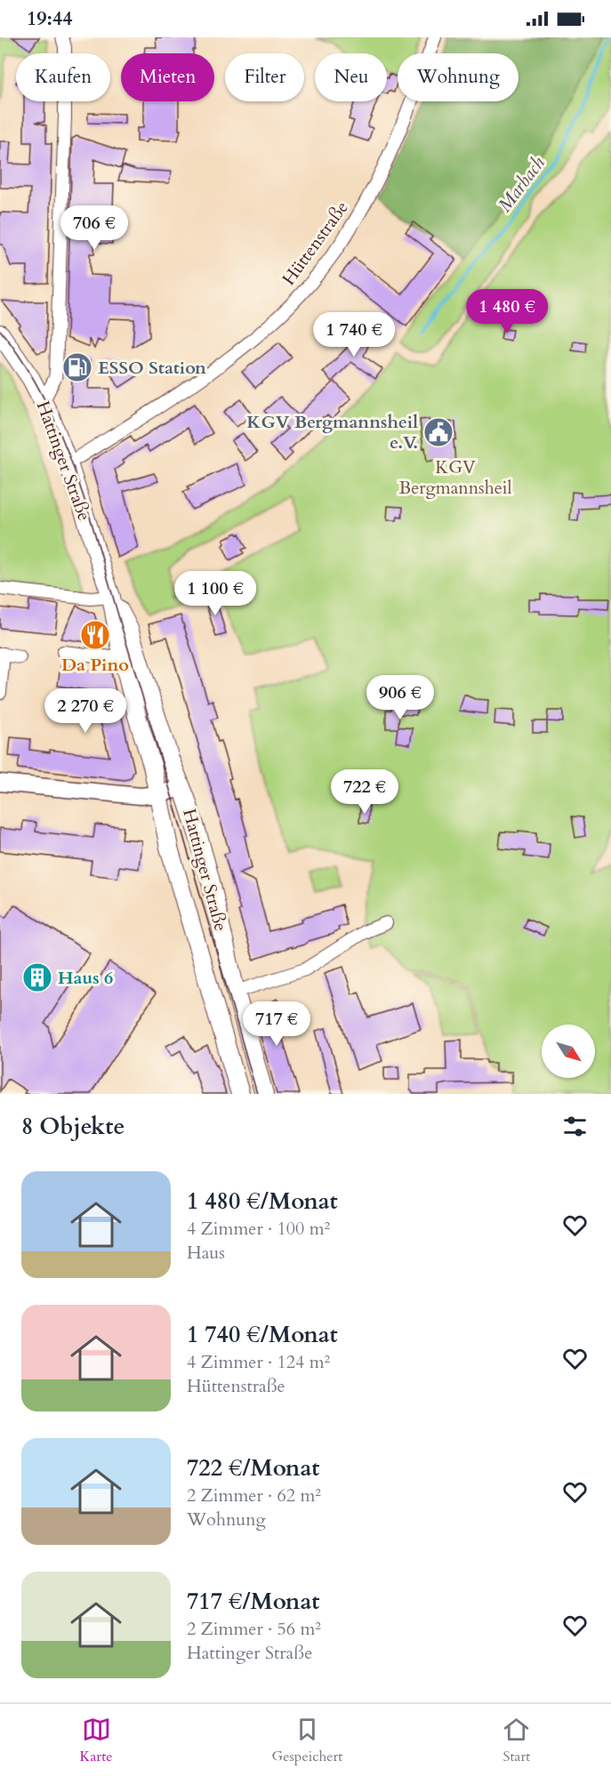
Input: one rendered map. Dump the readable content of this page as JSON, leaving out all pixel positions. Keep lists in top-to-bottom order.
{
  "streets": {
    "main road": ["Hattinger Straße"],
    "street": ["Hüttenstraße"]
  },
  "crossings": [
    ["Hüttenstraße", "Hattinger Straße"]
  ],
  "water": ["Marbach"],
  "parks": ["KGV Bergmannsheil"],
  "places": {
    "fuel station": ["ESSO Station"],
    "public building": ["KGV Bergmannsheil e.V."],
    "restaurant": ["Da Pino"],
    "building": ["Haus 6"]
  },
  "north": "bottom right",
  "page": {
    "status": "19:44",
    "chip": [
      "Kaufen",
      "Mieten",
      "Filter",
      "Neu",
      "Wohnung"
    ],
    "price": [
      "706 €",
      "1 480 €",
      "1 740 €",
      "1 100 €",
      "906 €",
      "2 270 €",
      "722 €",
      "717 €"
    ],
    "heading": "8 Objekte",
    "list": [
      {
        "name": "1 480 €/Monat",
        "note": "4 Zimmer · 100 m² · Haus"
      },
      {
        "name": "1 740 €/Monat",
        "note": "4 Zimmer · 124 m² · Hüttenstraße"
      },
      {
        "name": "722 €/Monat",
        "note": "2 Zimmer · 62 m² · Wohnung"
      },
      {
        "name": "717 €/Monat",
        "note": "2 Zimmer · 56 m² · Hattinger Straße"
      }
    ],
    "tabs": ["Karte", "Gespeichert", "Start"]
  }
}
